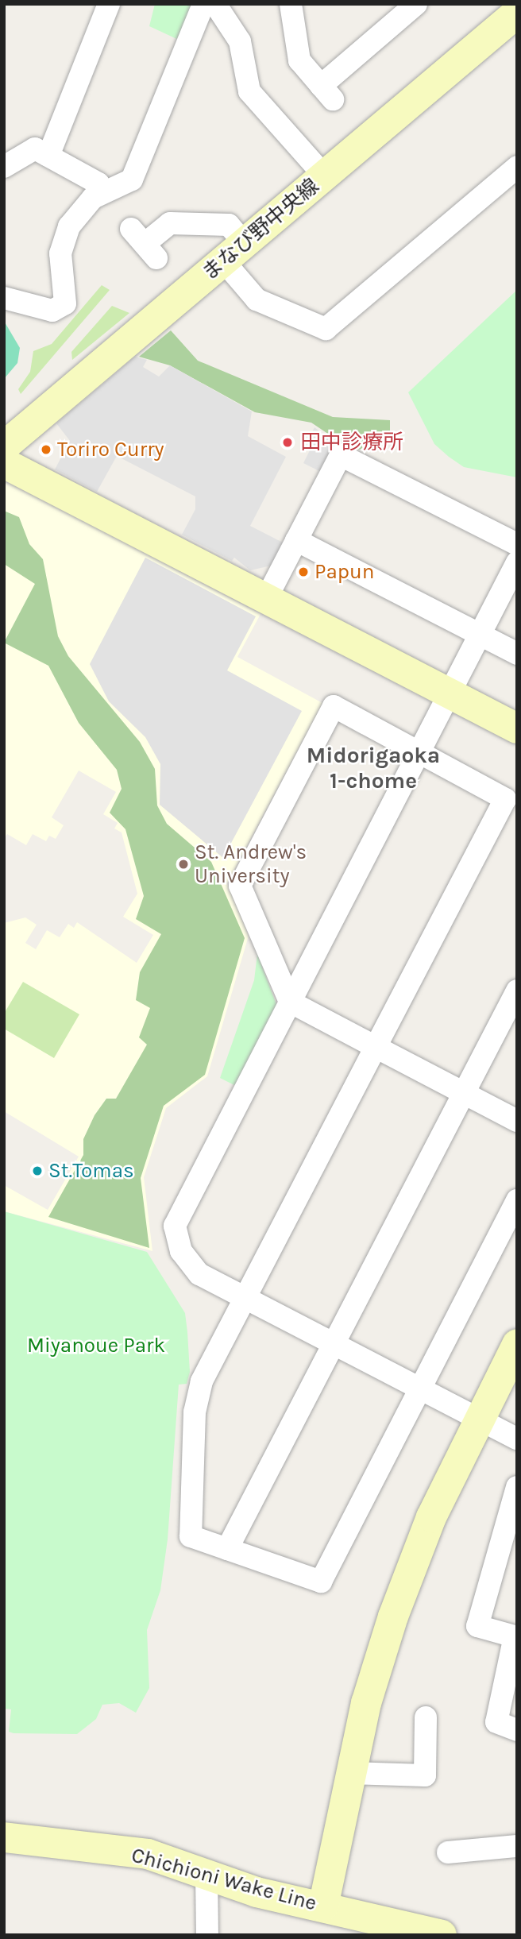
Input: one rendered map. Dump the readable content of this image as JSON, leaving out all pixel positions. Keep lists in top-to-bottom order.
{
  "streets": {
    "street": ["まなび野中央線", "Chichioni Wake Line"]
  },
  "districts": ["Midorigaoka 1-chome"],
  "parks": ["Miyanoue Park"],
  "places": [
    "田中診療所",
    "Toriro Curry",
    "Papun",
    "St. Andrew's University",
    "St.Tomas"
  ]
}
